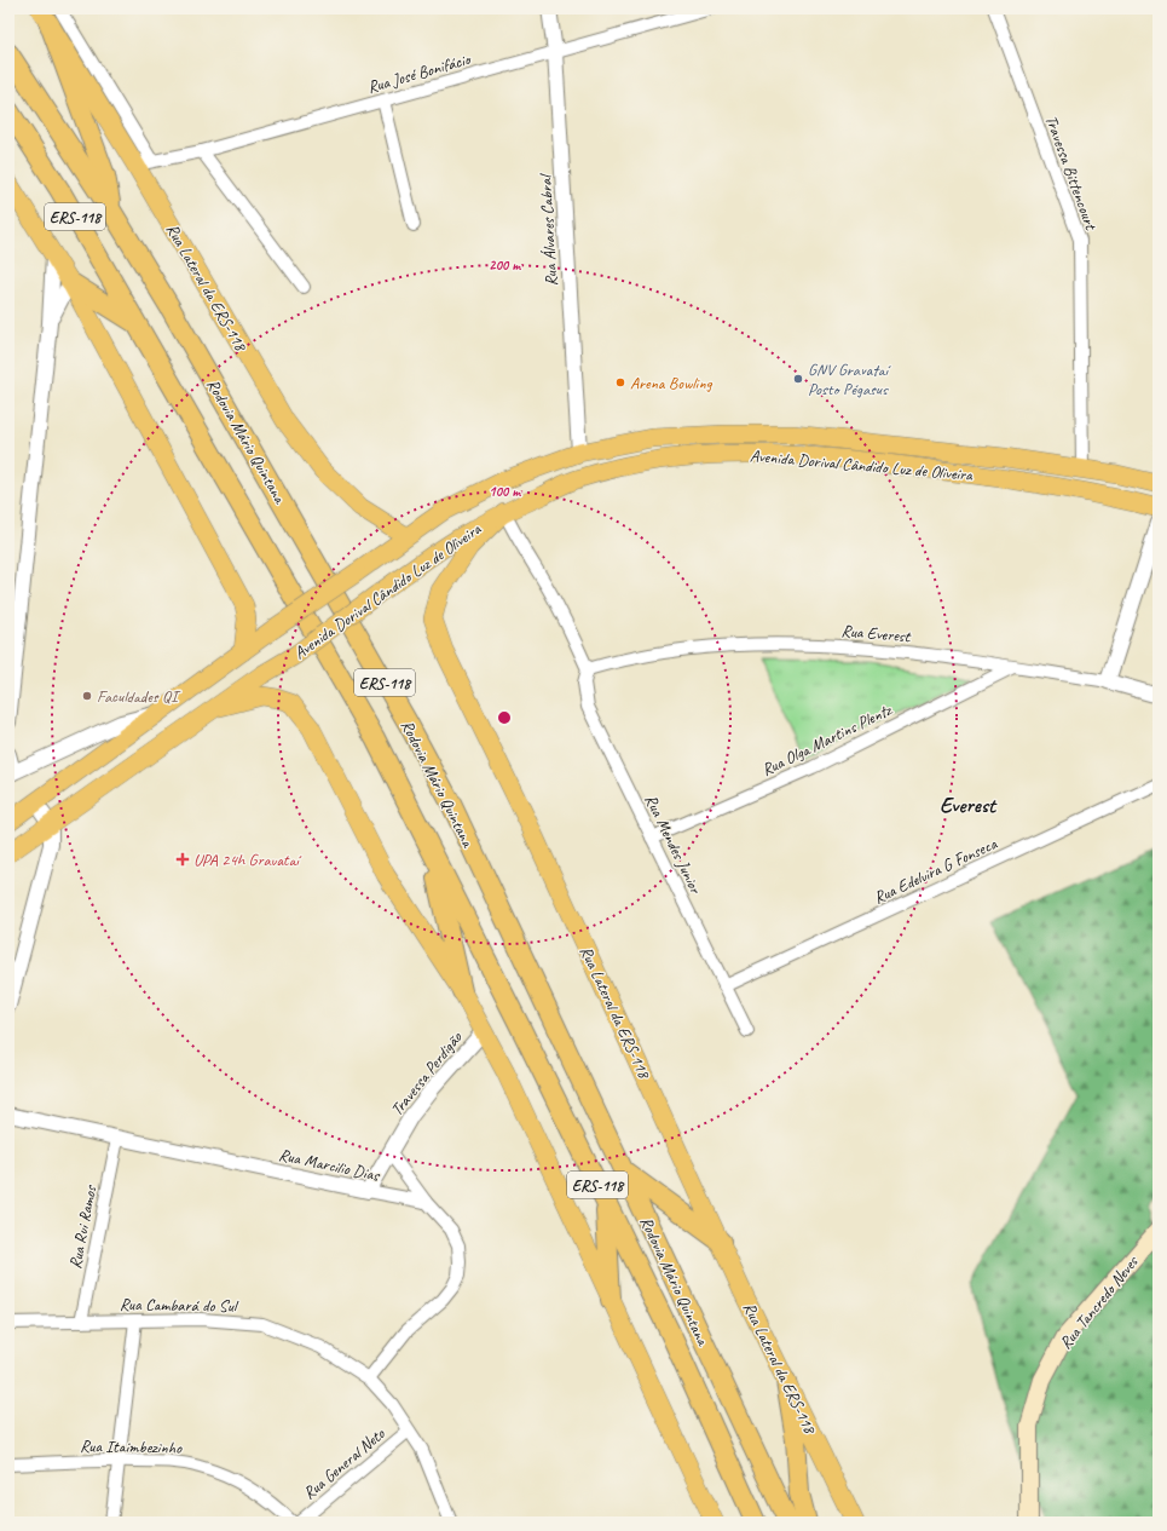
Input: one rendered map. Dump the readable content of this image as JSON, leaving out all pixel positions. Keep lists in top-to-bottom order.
{
  "streets": {
    "highway": ["ERS-118", "Rodovia Mário Quintana"],
    "main road": ["Rua Lateral da ERS-118", "Avenida Dorival Cândido Luz de Oliveira", "Rua Tancredo Neves"],
    "street": [
      "Rua José Bonifácio",
      "Travessa Bittencourt",
      "Rua Álvares Cabral",
      "Rua Everest",
      "Rua Olga Martins Plentz",
      "Rua Mendes Junior",
      "Rua Edelvira G Fonseca",
      "Travessa Perdigão",
      "Rua Marcilio Dias",
      "Rua Rui Ramos",
      "Rua Cambará do Sul",
      "Rua Itaimbezinho",
      "Rua General Neto"
    ]
  },
  "crossings": [
    ["Rua José Bonifácio", "Rua Álvares Cabral"],
    ["Rua José Bonifácio", "Rua Lateral da ERS-118"],
    ["Travessa Bittencourt", "Avenida Dorival Cândido Luz de Oliveira"],
    ["Rua Álvares Cabral", "Avenida Dorival Cândido Luz de Oliveira"],
    ["Rua Lateral da ERS-118", "Avenida Dorival Cândido Luz de Oliveira"],
    ["Rua Everest", "Rua Olga Martins Plentz"],
    ["Rua Everest", "Rua Mendes Junior"],
    ["Rua Olga Martins Plentz", "Rua Mendes Junior"],
    ["Rua Mendes Junior", "Rua Edelvira G Fonseca"],
    ["Travessa Perdigão", "Rua Marcilio Dias"],
    ["Rua Marcilio Dias", "Rua Rui Ramos"],
    ["Rua Rui Ramos", "Rua Cambará do Sul"],
    ["Rua Cambará do Sul", "Rua General Neto"]
  ],
  "districts": ["Everest"],
  "places": {
    "other": ["GNV Gravataí Posto Pégasus", "Arena Bowling", "Faculdades QI"],
    "health": ["UPA 24h Gravataí"]
  },
  "rings": ["200 m", "100 m"]
}
